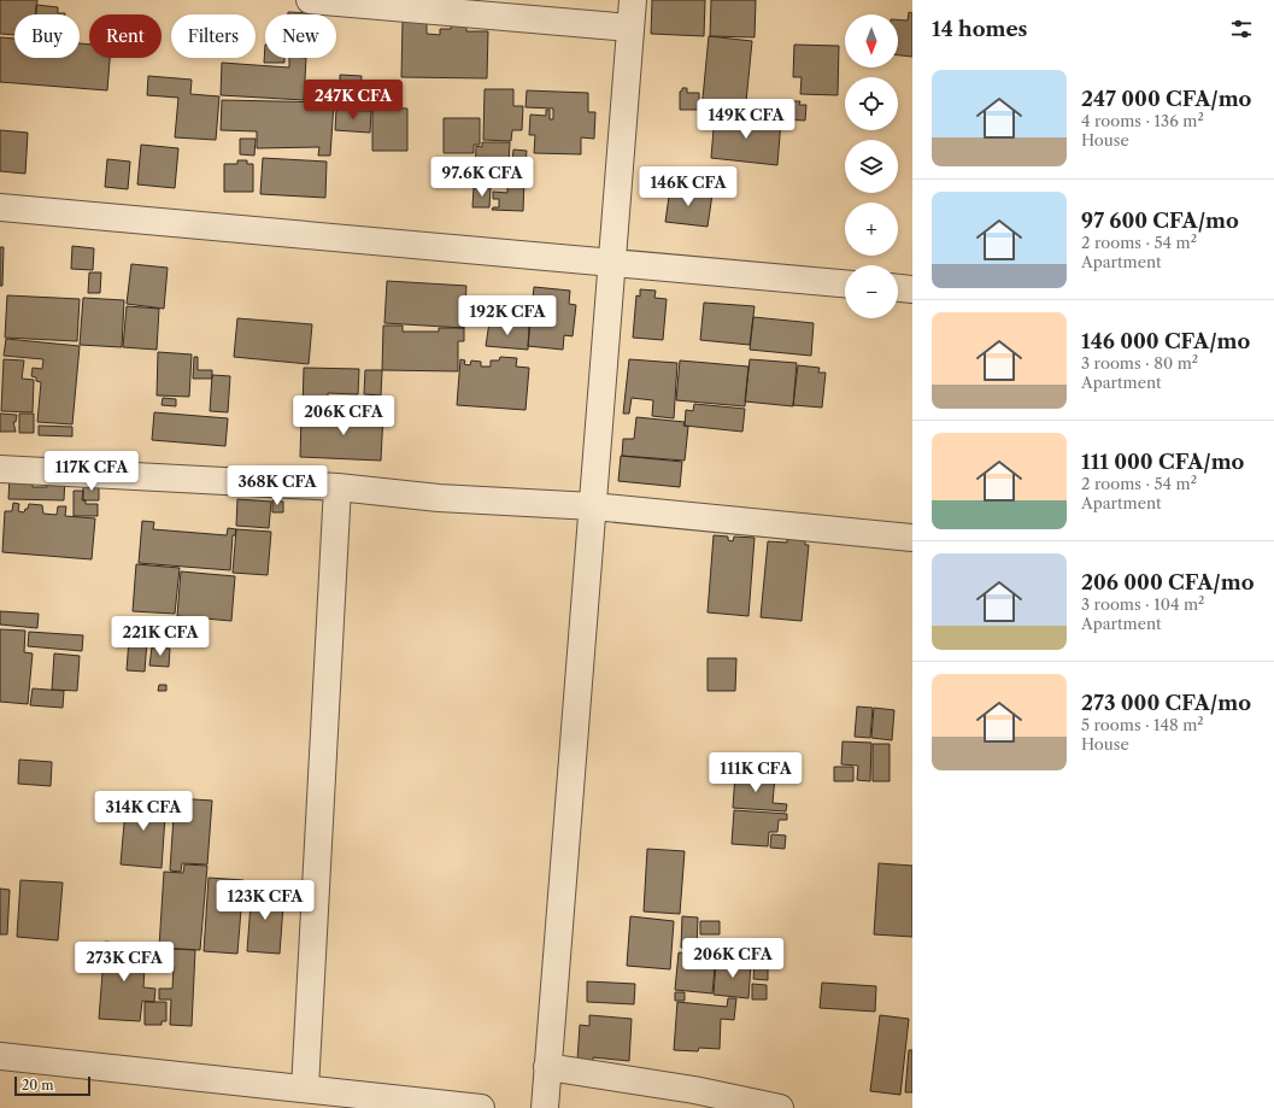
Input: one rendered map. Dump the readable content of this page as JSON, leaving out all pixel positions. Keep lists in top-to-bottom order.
{
  "scale_bar": "20 m",
  "north": "bottom",
  "page": {
    "heading": "14 homes",
    "map_buttons": ["+", "−"],
    "chip": [
      "Buy",
      "Rent",
      "Filters",
      "New"
    ],
    "list": [
      {
        "name": "247 000 CFA/mo",
        "note": "4 rooms · 136 m² · House"
      },
      {
        "name": "97 600 CFA/mo",
        "note": "2 rooms · 54 m² · Apartment"
      },
      {
        "name": "146 000 CFA/mo",
        "note": "3 rooms · 80 m² · Apartment"
      },
      {
        "name": "111 000 CFA/mo",
        "note": "2 rooms · 54 m² · Apartment"
      },
      {
        "name": "206 000 CFA/mo",
        "note": "3 rooms · 104 m² · Apartment"
      },
      {
        "name": "273 000 CFA/mo",
        "note": "5 rooms · 148 m² · House"
      }
    ],
    "price": [
      "247K CFA",
      "149K CFA",
      "97.6K CFA",
      "146K CFA",
      "192K CFA",
      "206K CFA",
      "117K CFA",
      "368K CFA",
      "221K CFA",
      "111K CFA",
      "314K CFA",
      "123K CFA",
      "206K CFA",
      "273K CFA"
    ],
    "scale": "20 m"
  }
}
